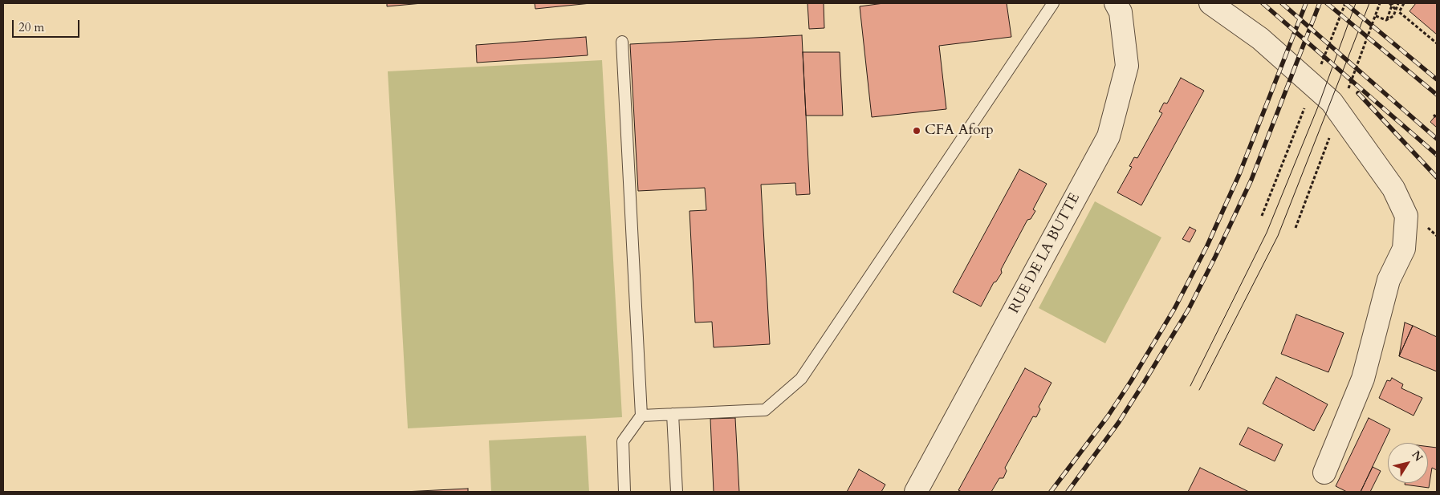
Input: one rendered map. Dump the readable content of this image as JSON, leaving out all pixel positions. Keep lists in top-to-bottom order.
{
  "streets": {
    "street": ["RUE DE LA BUTTE"]
  },
  "places": ["CFA Aforp"],
  "scale_bar": "20 m",
  "north": "top right"
}
